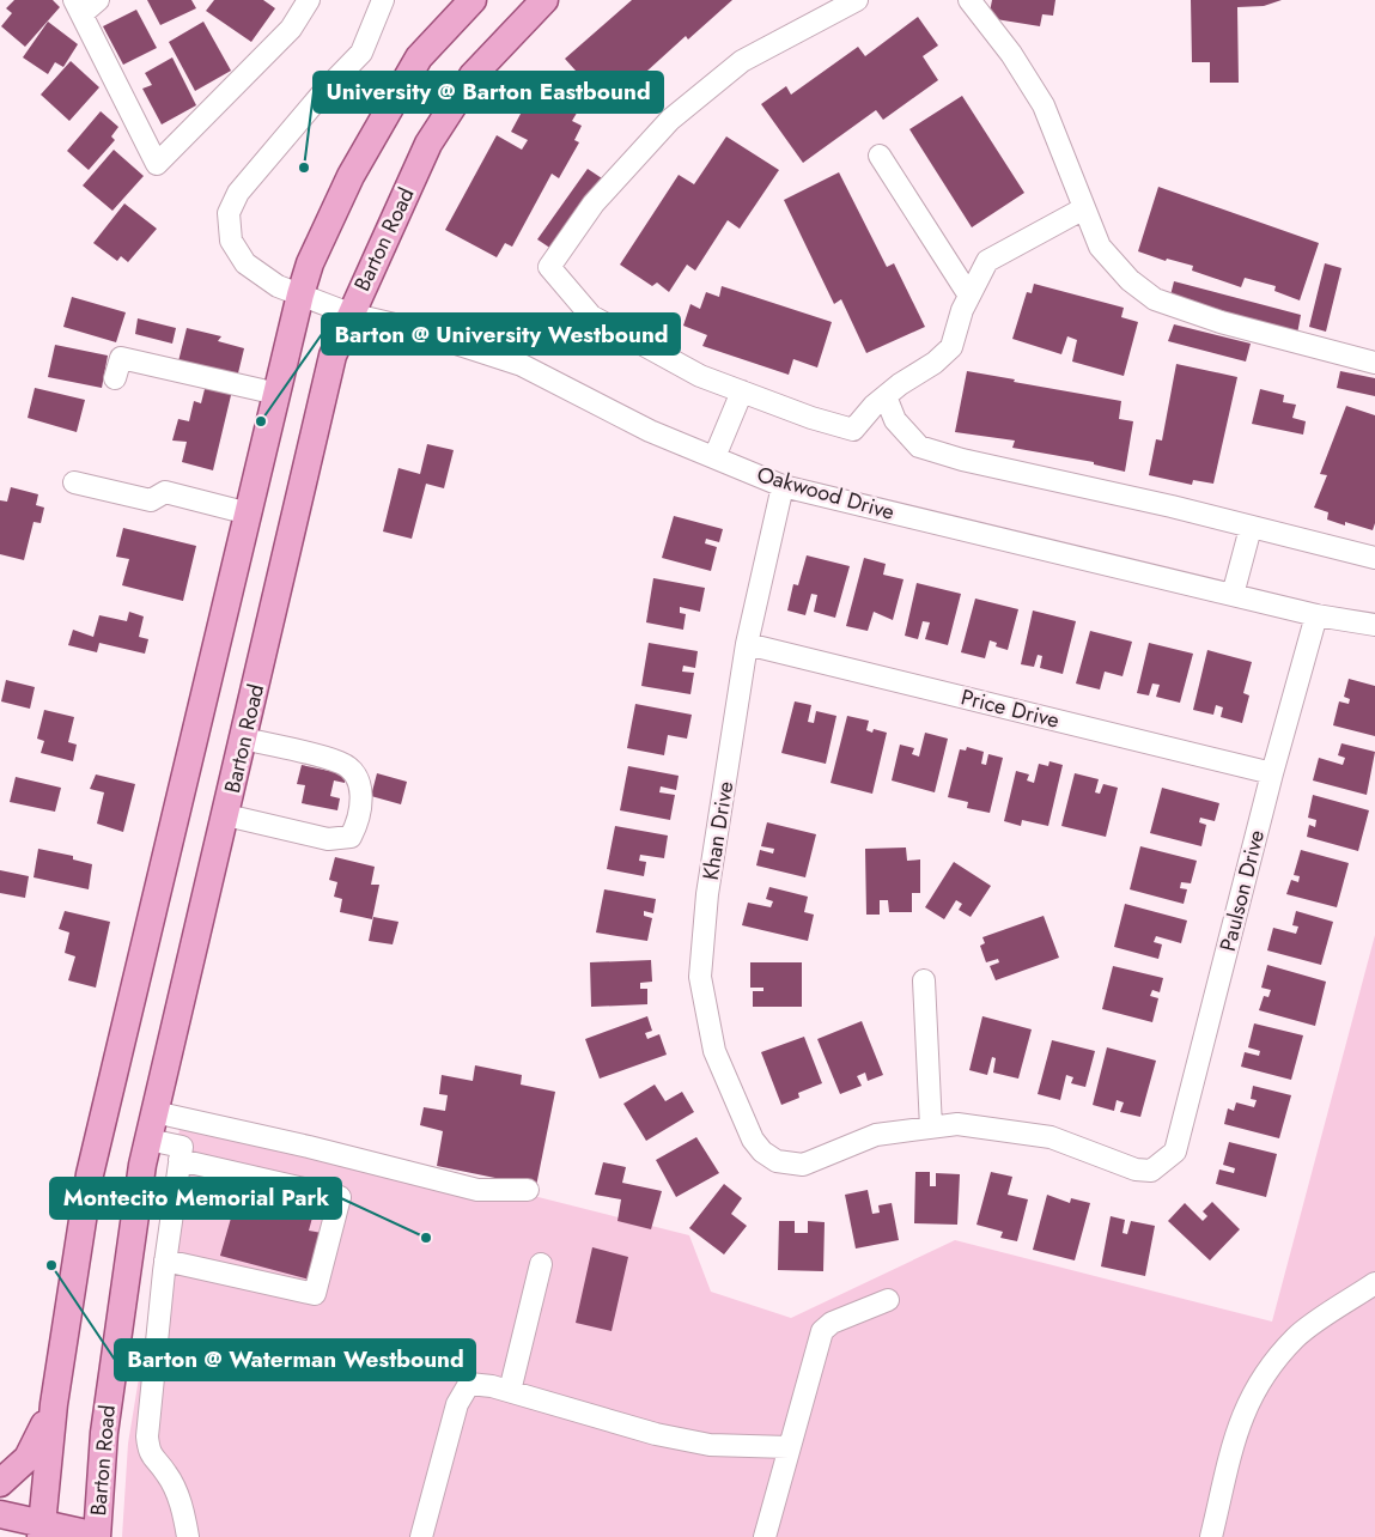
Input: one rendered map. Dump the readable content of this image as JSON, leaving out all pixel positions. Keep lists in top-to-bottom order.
{
  "streets": {
    "main road": ["Barton Road"],
    "street": [
      "Oakwood Drive",
      "Price Drive",
      "Khan Drive",
      "Paulson Drive"
    ]
  },
  "crossings": [
    ["Barton Road", "Oakwood Drive"],
    ["Oakwood Drive", "Khan Drive"],
    ["Oakwood Drive", "Paulson Drive"],
    ["Price Drive", "Khan Drive"],
    ["Price Drive", "Paulson Drive"],
    ["Khan Drive", "Paulson Drive"]
  ],
  "places": [
    "University @ Barton Eastbound",
    "Barton @ University Westbound",
    "Montecito Memorial Park",
    "Barton @ Waterman Westbound"
  ]
}
